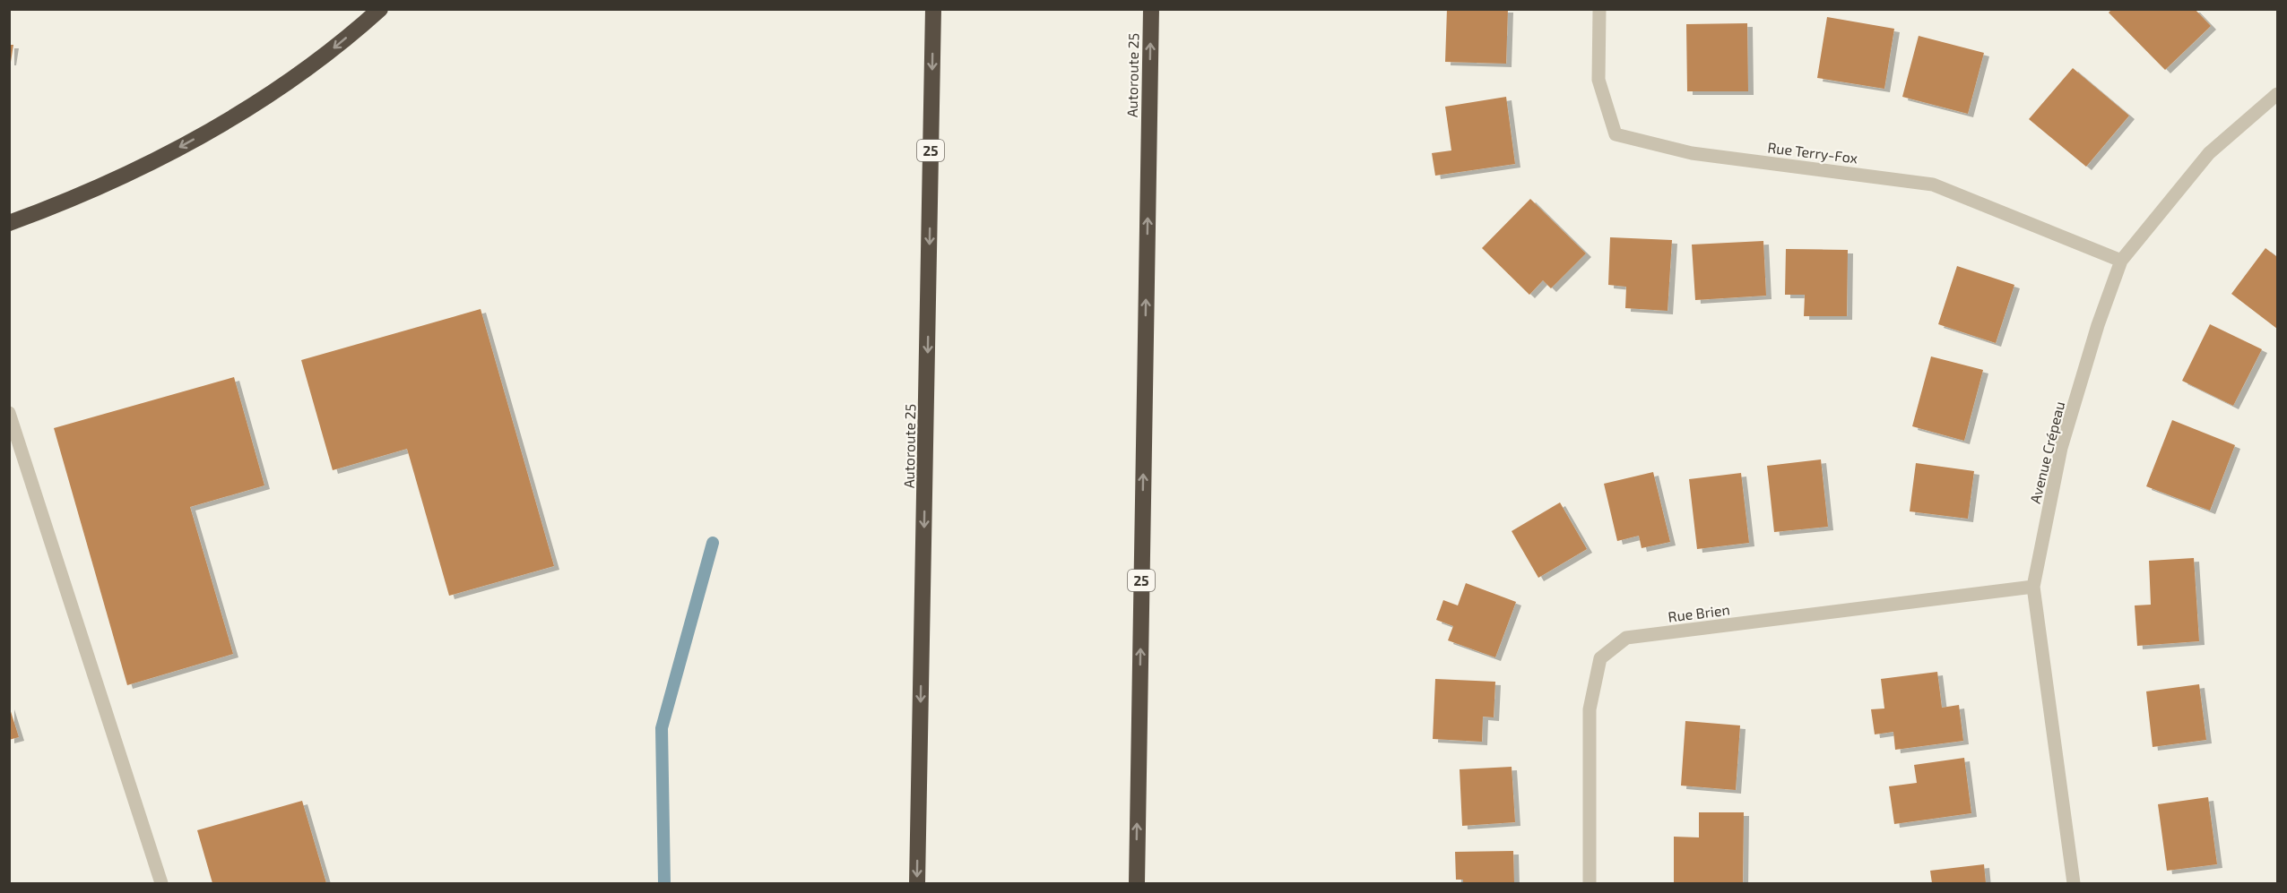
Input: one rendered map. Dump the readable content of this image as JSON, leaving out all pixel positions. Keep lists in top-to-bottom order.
{
  "streets": {
    "highway": ["Autoroute 25", "25"],
    "street": ["Rue Terry-Fox", "Avenue Crépeau", "Rue Brien"]
  },
  "crossings": [
    ["Rue Terry-Fox", "Avenue Crépeau"],
    ["Avenue Crépeau", "Rue Brien"]
  ]
}
